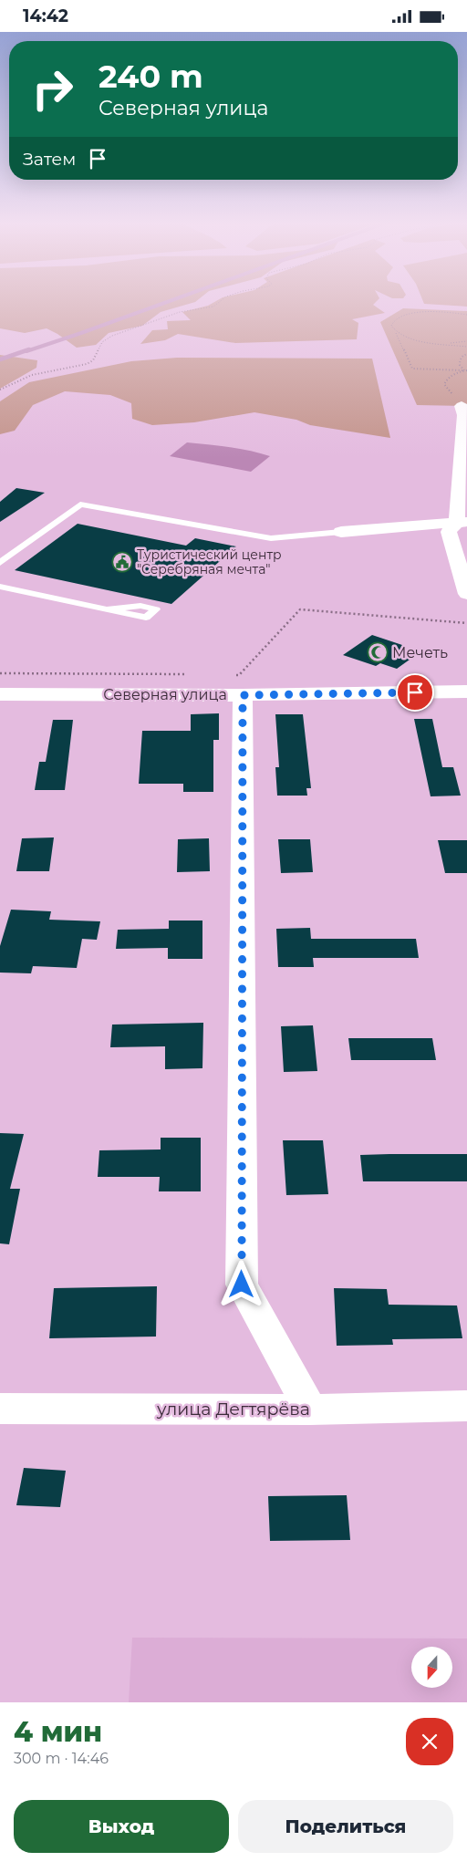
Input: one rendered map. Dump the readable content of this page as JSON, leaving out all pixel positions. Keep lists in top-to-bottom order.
{
  "streets": {
    "street": ["Северная улица", "улица Дегтярёва"]
  },
  "places": {
    "public building": ["Туристический центр \"Серебряная мечта\""],
    "mosque": ["Мечеть"]
  },
  "north": "bottom",
  "page": {
    "status": "14:42",
    "turn": ["240 m", "Северная улица"],
    "then": "Затем",
    "heading": ["4 мин", "300 m · 14:46"],
    "buttons": ["Выход", "Поделиться"]
  }
}
